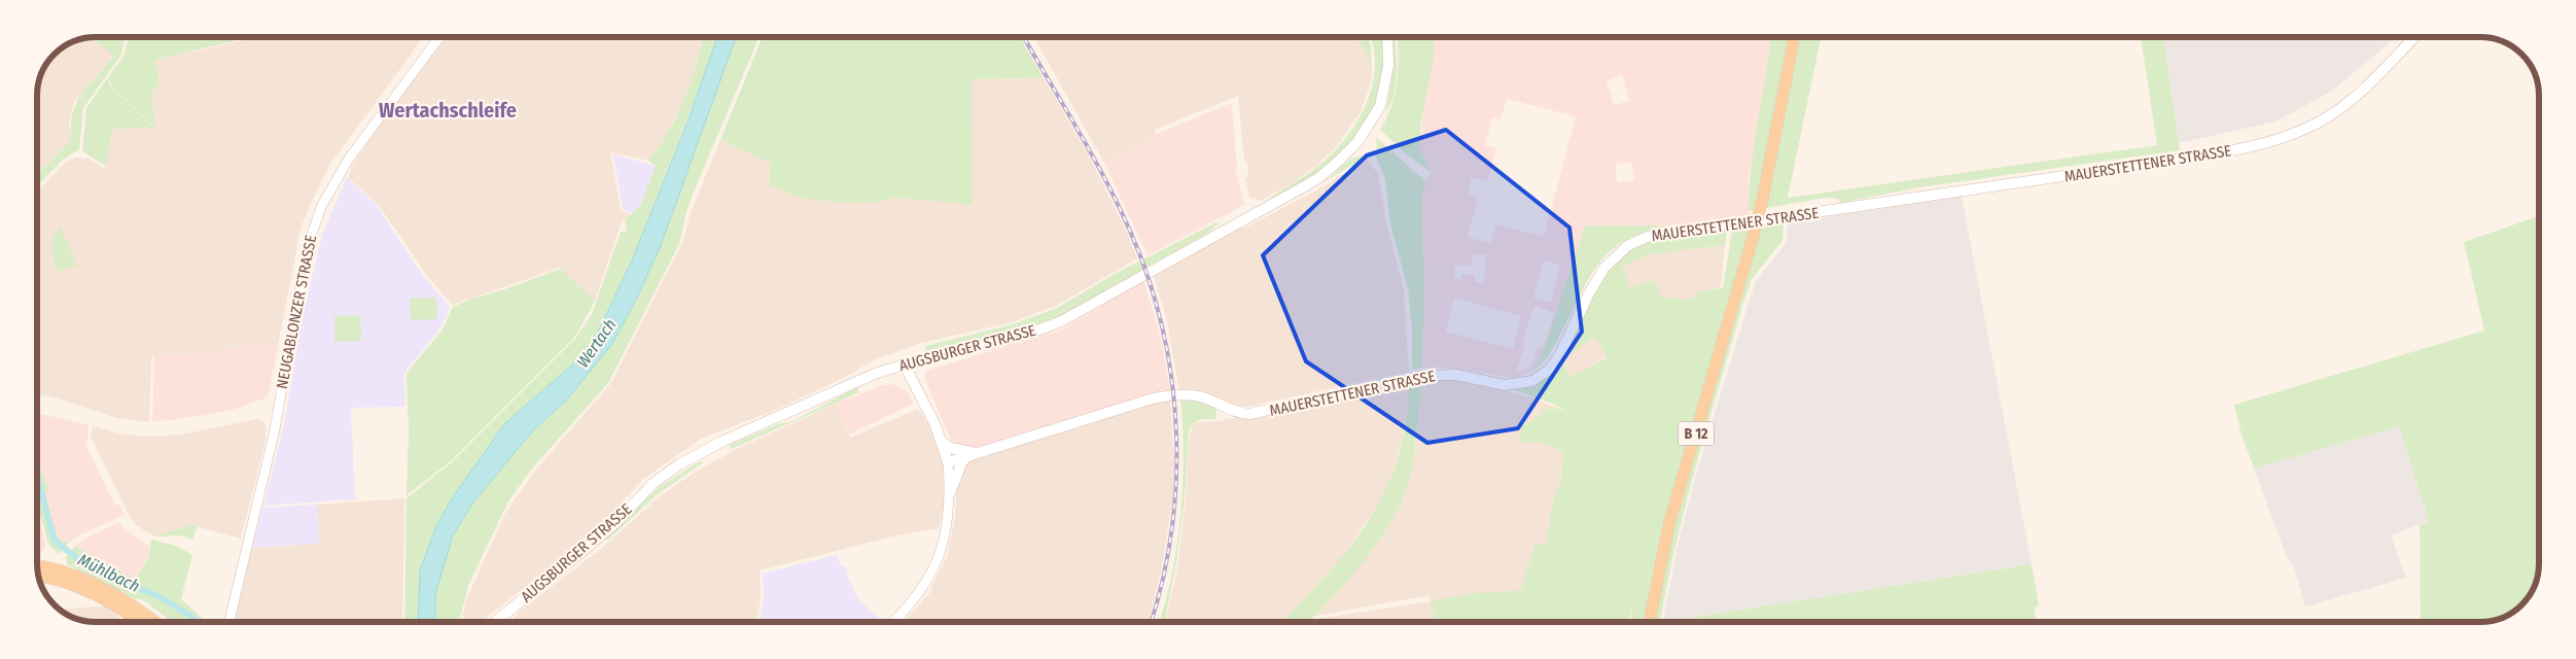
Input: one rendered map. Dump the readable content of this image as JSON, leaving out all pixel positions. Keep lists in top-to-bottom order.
{
  "streets": {
    "main road": ["MAUERSTETTENER STRASSE", "AUGSBURGER STRASSE", "B 12"],
    "street": ["NEUGABLONZER STRASSE"]
  },
  "districts": ["Wertachschleife"],
  "water": ["Wertach", "Mühlbach"]
}
